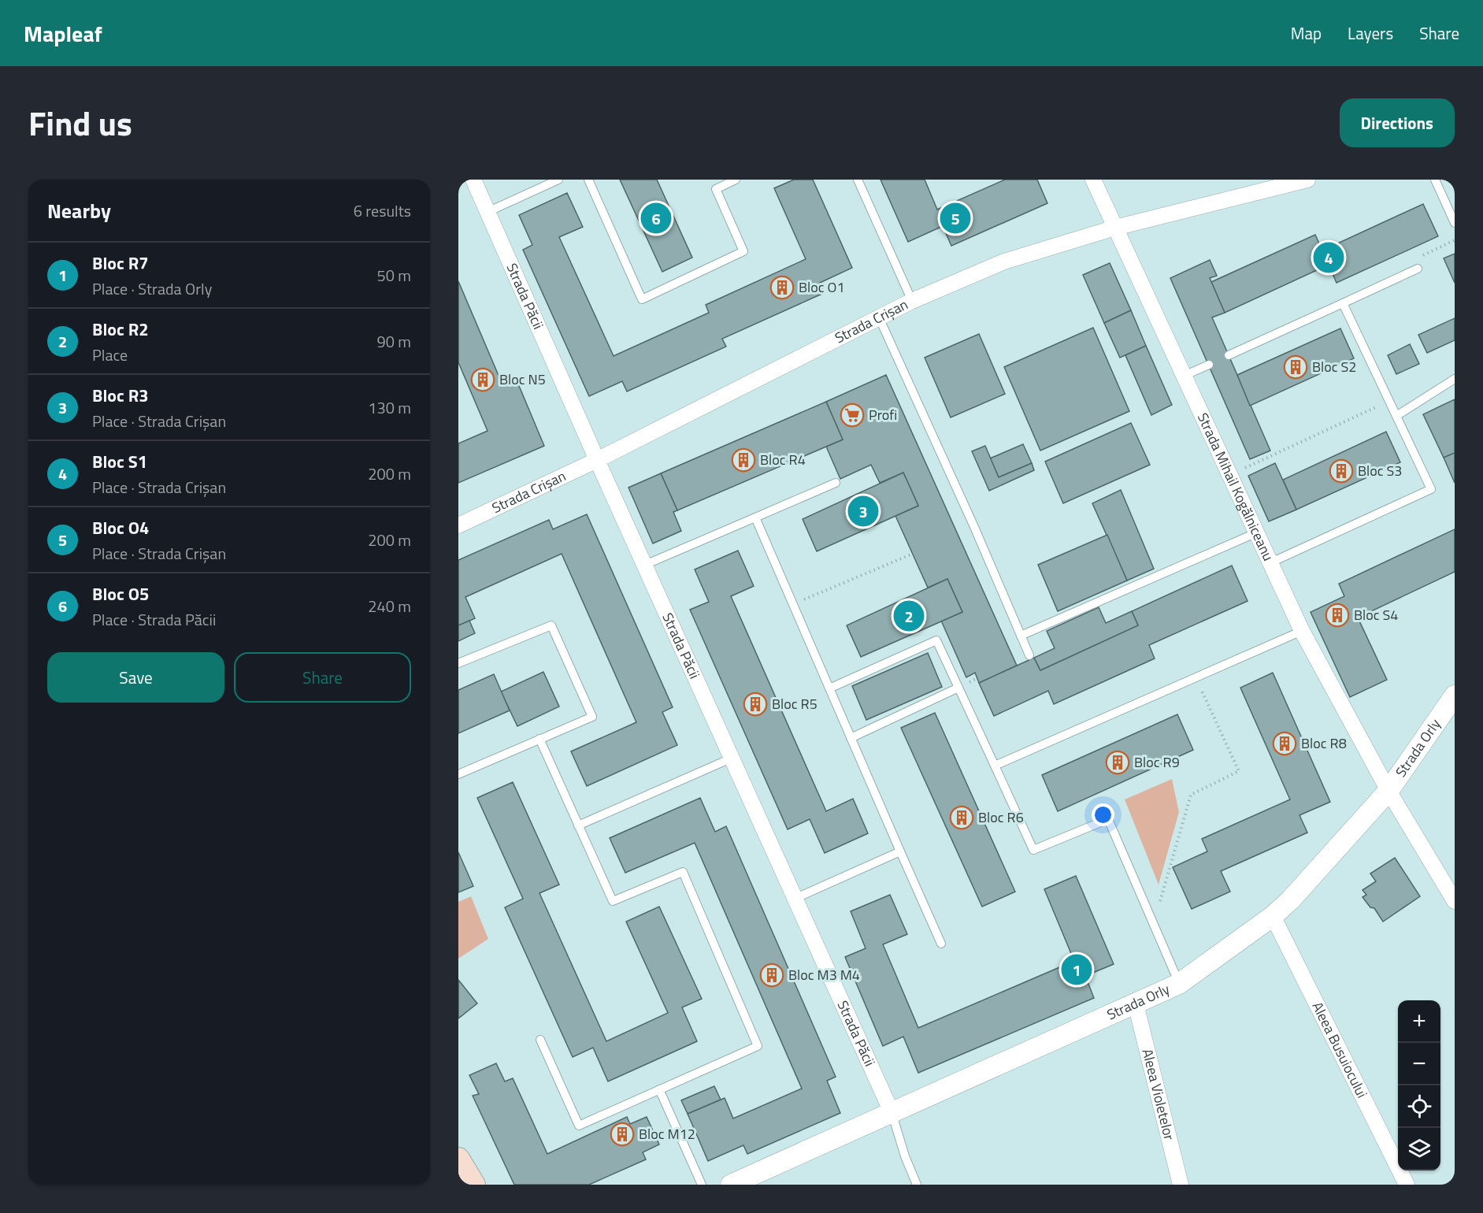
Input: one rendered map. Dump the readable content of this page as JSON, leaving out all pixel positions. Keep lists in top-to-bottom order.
{
  "streets": {
    "street": [
      "Strada Păcii",
      "Strada Crișan",
      "Strada Mihail Kogălniceanu",
      "Strada Orly",
      "Aleea Busuiocului",
      "Aleea Violetelor"
    ]
  },
  "crossings": [
    ["Strada Păcii", "Strada Crișan"],
    ["Strada Păcii", "Strada Orly"],
    ["Strada Crișan", "Strada Mihail Kogălniceanu"],
    ["Strada Mihail Kogălniceanu", "Strada Orly"],
    ["Strada Orly", "Aleea Busuiocului"],
    ["Strada Orly", "Aleea Violetelor"]
  ],
  "places": {
    "building": [
      "Bloc O1",
      "Bloc S2",
      "Bloc N5",
      "Bloc R4",
      "Bloc S3",
      "Bloc S4",
      "Bloc R5",
      "Bloc R8",
      "Bloc R9",
      "Bloc R6",
      "Bloc M3 M4",
      "Bloc M12"
    ],
    "supermarket": ["Profi"]
  },
  "page": {
    "header": "Mapleaf",
    "nav": ["Map", "Layers", "Share"],
    "title": "Find us",
    "buttons": [
      "Directions",
      ["Save", "Share"]
    ],
    "heading": ["Nearby", "6 results"],
    "pins": [
      "5",
      "6",
      "4",
      "3",
      "2",
      "1"
    ],
    "list": [
      {
        "mark": "1",
        "name": "Bloc R7",
        "note": "Place · Strada Orly",
        "value": "50 m"
      },
      {
        "mark": "2",
        "name": "Bloc R2",
        "note": "Place",
        "value": "90 m"
      },
      {
        "mark": "3",
        "name": "Bloc R3",
        "note": "Place · Strada Crișan",
        "value": "130 m"
      },
      {
        "mark": "4",
        "name": "Bloc S1",
        "note": "Place · Strada Crișan",
        "value": "200 m"
      },
      {
        "mark": "5",
        "name": "Bloc O4",
        "note": "Place · Strada Crișan",
        "value": "200 m"
      },
      {
        "mark": "6",
        "name": "Bloc O5",
        "note": "Place · Strada Păcii",
        "value": "240 m"
      }
    ],
    "map_buttons": ["+", "−"]
  }
}
